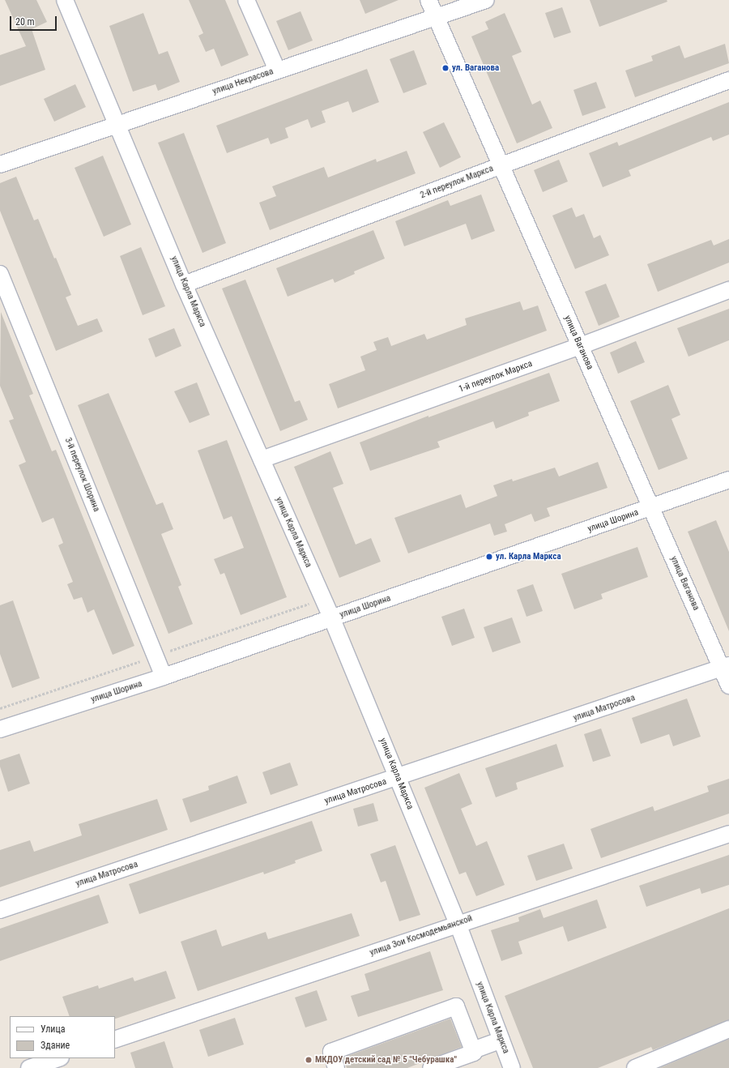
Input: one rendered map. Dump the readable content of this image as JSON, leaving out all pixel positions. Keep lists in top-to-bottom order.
{
  "streets": {
    "street": [
      "улица Некрасова",
      "2-й переулок Маркса",
      "улица Карла Маркса",
      "улица Ваганова",
      "1-й переулок Маркса",
      "3-й переулок Шорина",
      "улица Шорина",
      "улица Матросова",
      "улица Зои Космодемьянской"
    ]
  },
  "crossings": [
    ["улица Некрасова", "улица Карла Маркса"],
    ["улица Некрасова", "улица Ваганова"],
    ["2-й переулок Маркса", "улица Карла Маркса"],
    ["2-й переулок Маркса", "улица Ваганова"],
    ["улица Карла Маркса", "1-й переулок Маркса"],
    ["улица Карла Маркса", "улица Шорина"],
    ["улица Карла Маркса", "улица Матросова"],
    ["улица Карла Маркса", "улица Зои Космодемьянской"],
    ["улица Ваганова", "1-й переулок Маркса"],
    ["улица Ваганова", "улица Шорина"],
    ["улица Ваганова", "улица Матросова"],
    ["3-й переулок Шорина", "улица Шорина"]
  ],
  "places": ["ул. Ваганова", "ул. Карла Маркса", "МКДОУ детский сад № 5 \"Чебурашка\""],
  "legend": ["Улица", "Здание"],
  "scale_bar": "20 m"
}
